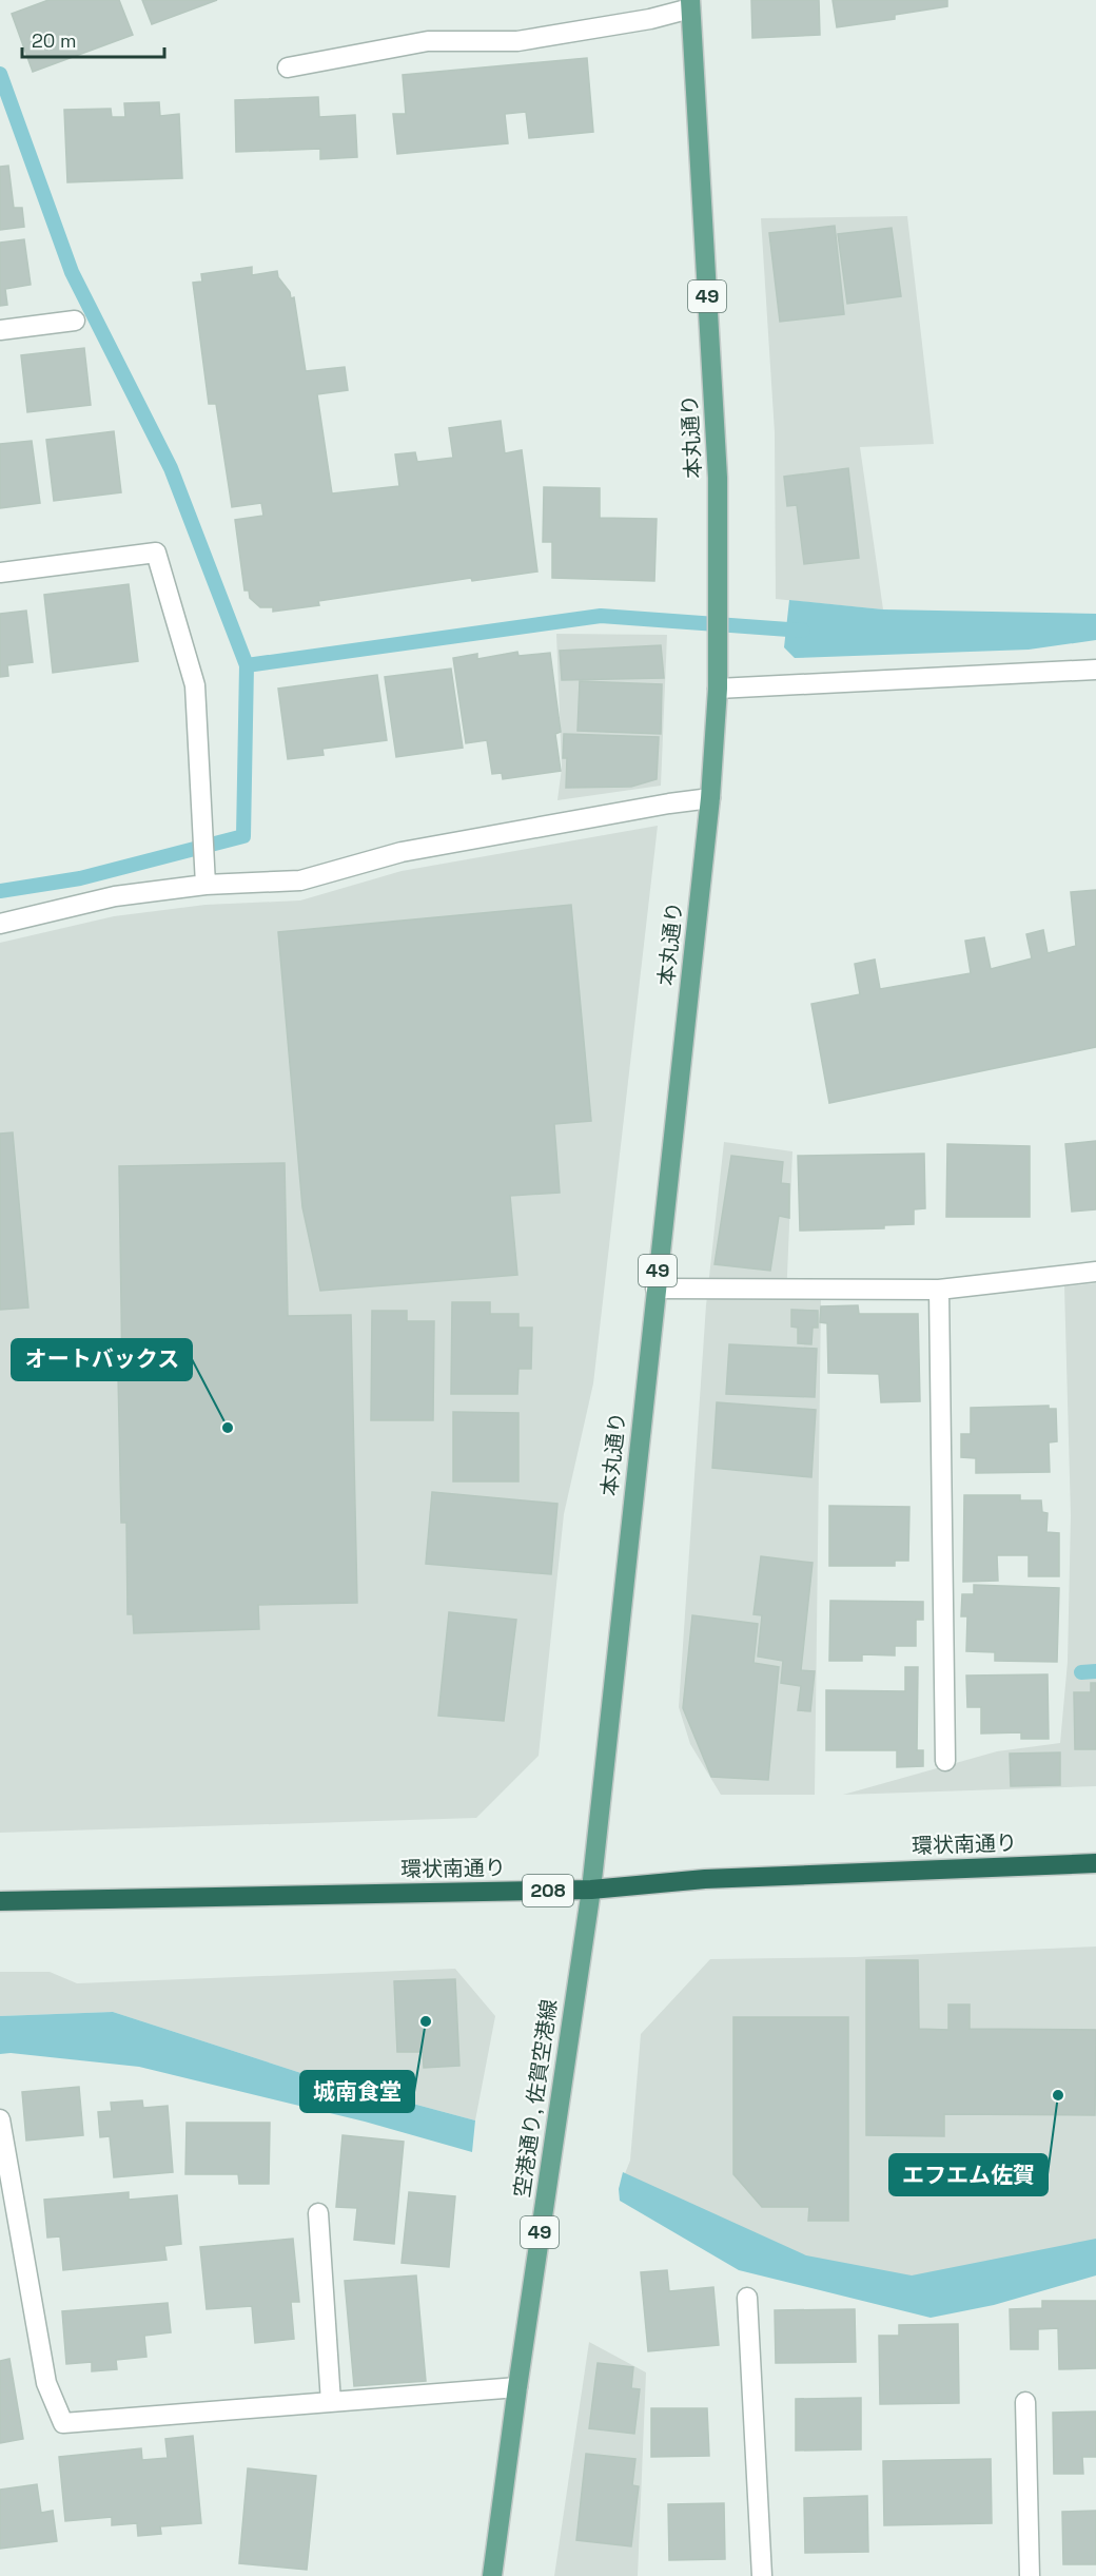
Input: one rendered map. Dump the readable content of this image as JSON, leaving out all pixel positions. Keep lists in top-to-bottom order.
{
  "streets": {
    "highway": ["環状南通り", "208"],
    "main road": ["49", "本丸通り", "空港通り, 佐賀空港線"]
  },
  "crossings": [
    ["本丸通り", "環状南通り"],
    ["本丸通り", "空港通り, 佐賀空港線"],
    ["環状南通り", "空港通り, 佐賀空港線"]
  ],
  "places": ["オートバックス", "城南食堂", "エフエム佐賀"],
  "scale_bar": "20 m"
}
